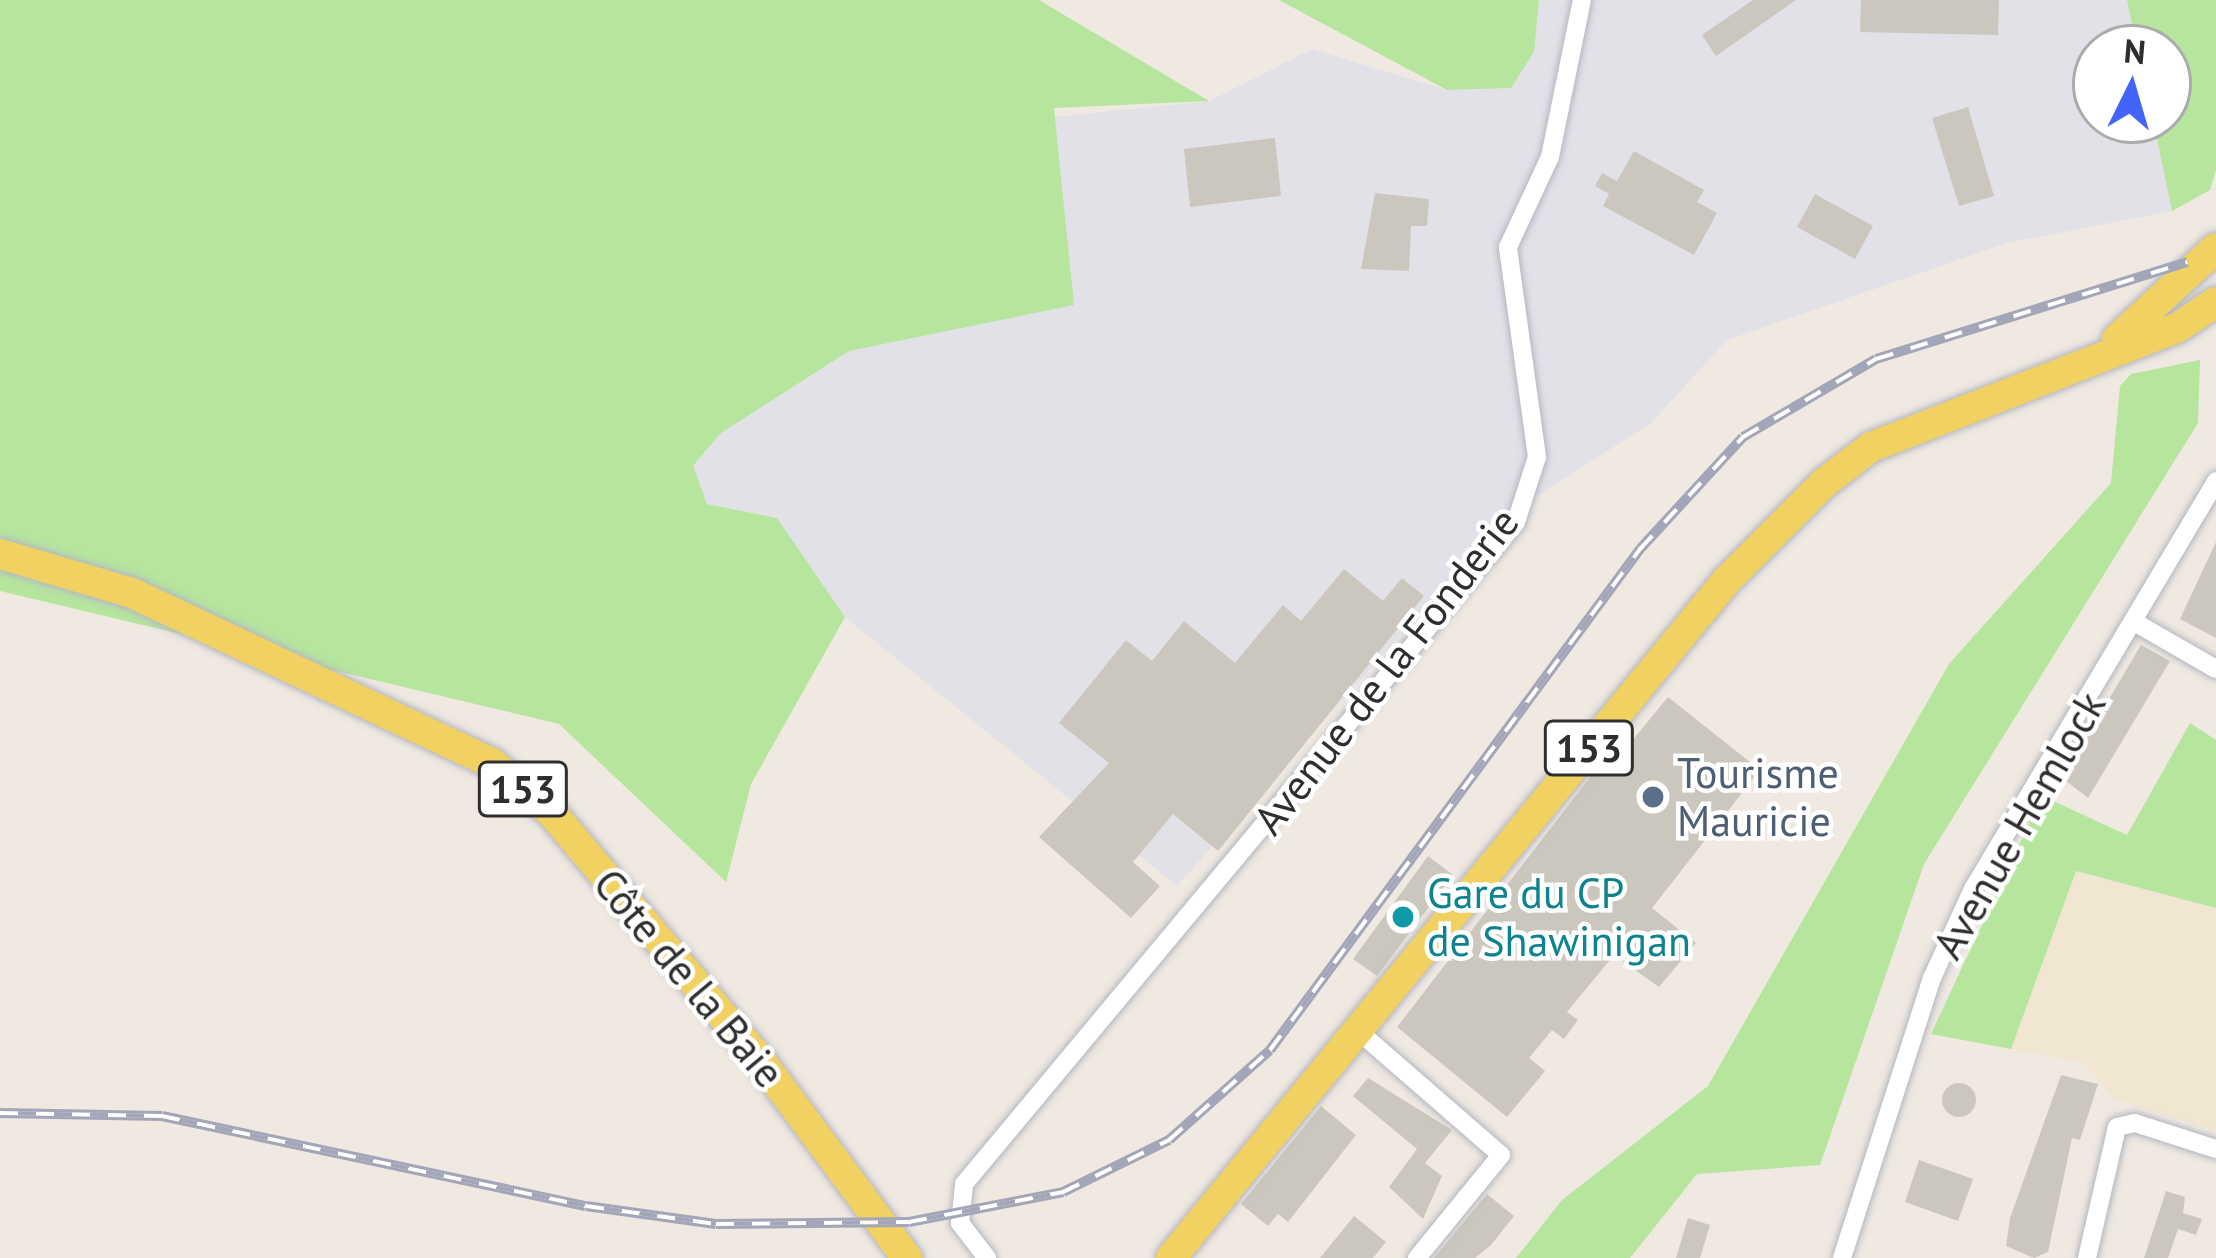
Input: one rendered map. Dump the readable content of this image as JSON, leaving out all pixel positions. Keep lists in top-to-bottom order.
{
  "streets": {
    "main road": ["153", "Côte de la Baie"],
    "street": ["Avenue de la Fonderie", "Avenue Hemlock"]
  },
  "places": ["Tourisme Mauricie", "Gare du CP de Shawinigan"],
  "north": "top"
}
